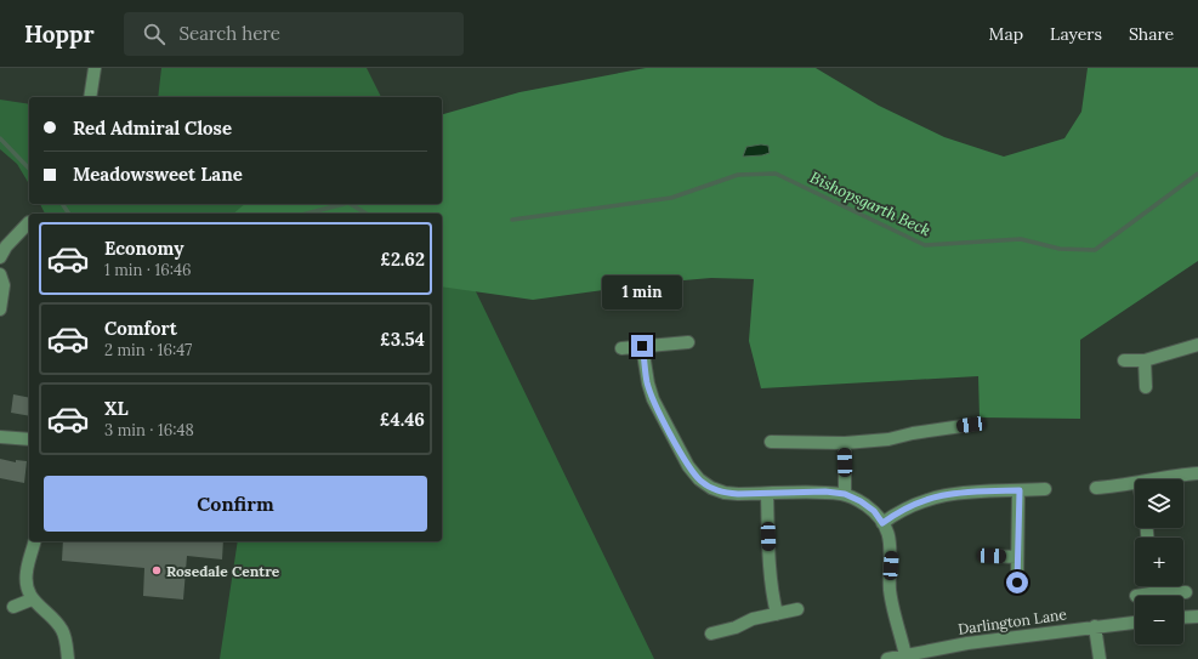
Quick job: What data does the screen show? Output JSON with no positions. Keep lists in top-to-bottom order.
{
  "streets": {
    "street": ["Darlington Lane"]
  },
  "water": ["Bishopsgarth Beck"],
  "places": ["Rosedale Centre"],
  "page": {
    "header": "Hoppr",
    "search": "Search here",
    "nav": ["Map", "Layers", "Share"],
    "banner": ["Red Admiral Close", "Meadowsweet Lane"],
    "list": [
      {
        "name": "Economy",
        "note": "1 min · 16:46",
        "value": "£2.62"
      },
      {
        "name": "Comfort",
        "note": "2 min · 16:47",
        "value": "£3.54"
      },
      {
        "name": "XL",
        "note": "3 min · 16:48",
        "value": "£4.46"
      }
    ],
    "bubble": "1 min",
    "buttons": "Confirm",
    "map_buttons": ["+", "−"]
  }
}
